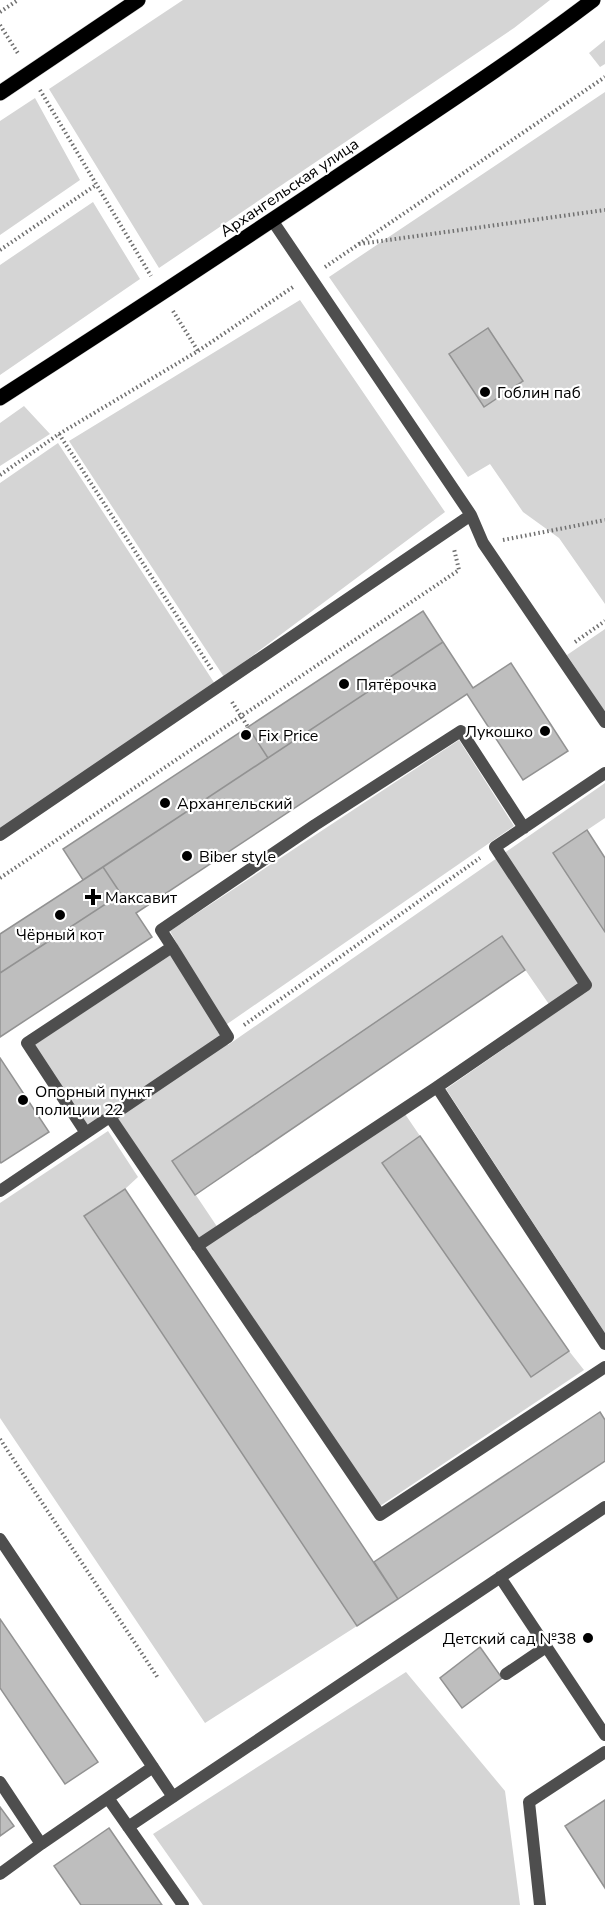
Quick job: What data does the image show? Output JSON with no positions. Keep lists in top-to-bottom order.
{
  "streets": {
    "main road": ["Архангельская улица"]
  },
  "places": {
    "other": [
      "Гоблин паб",
      "Пятёрочка",
      "Лукошко",
      "Fix Price",
      "Архангельский",
      "Biber style",
      "Чёрный кот",
      "Опорный пункт полиции 22",
      "Детский сад №38"
    ],
    "health": ["Максавит"]
  }
}
